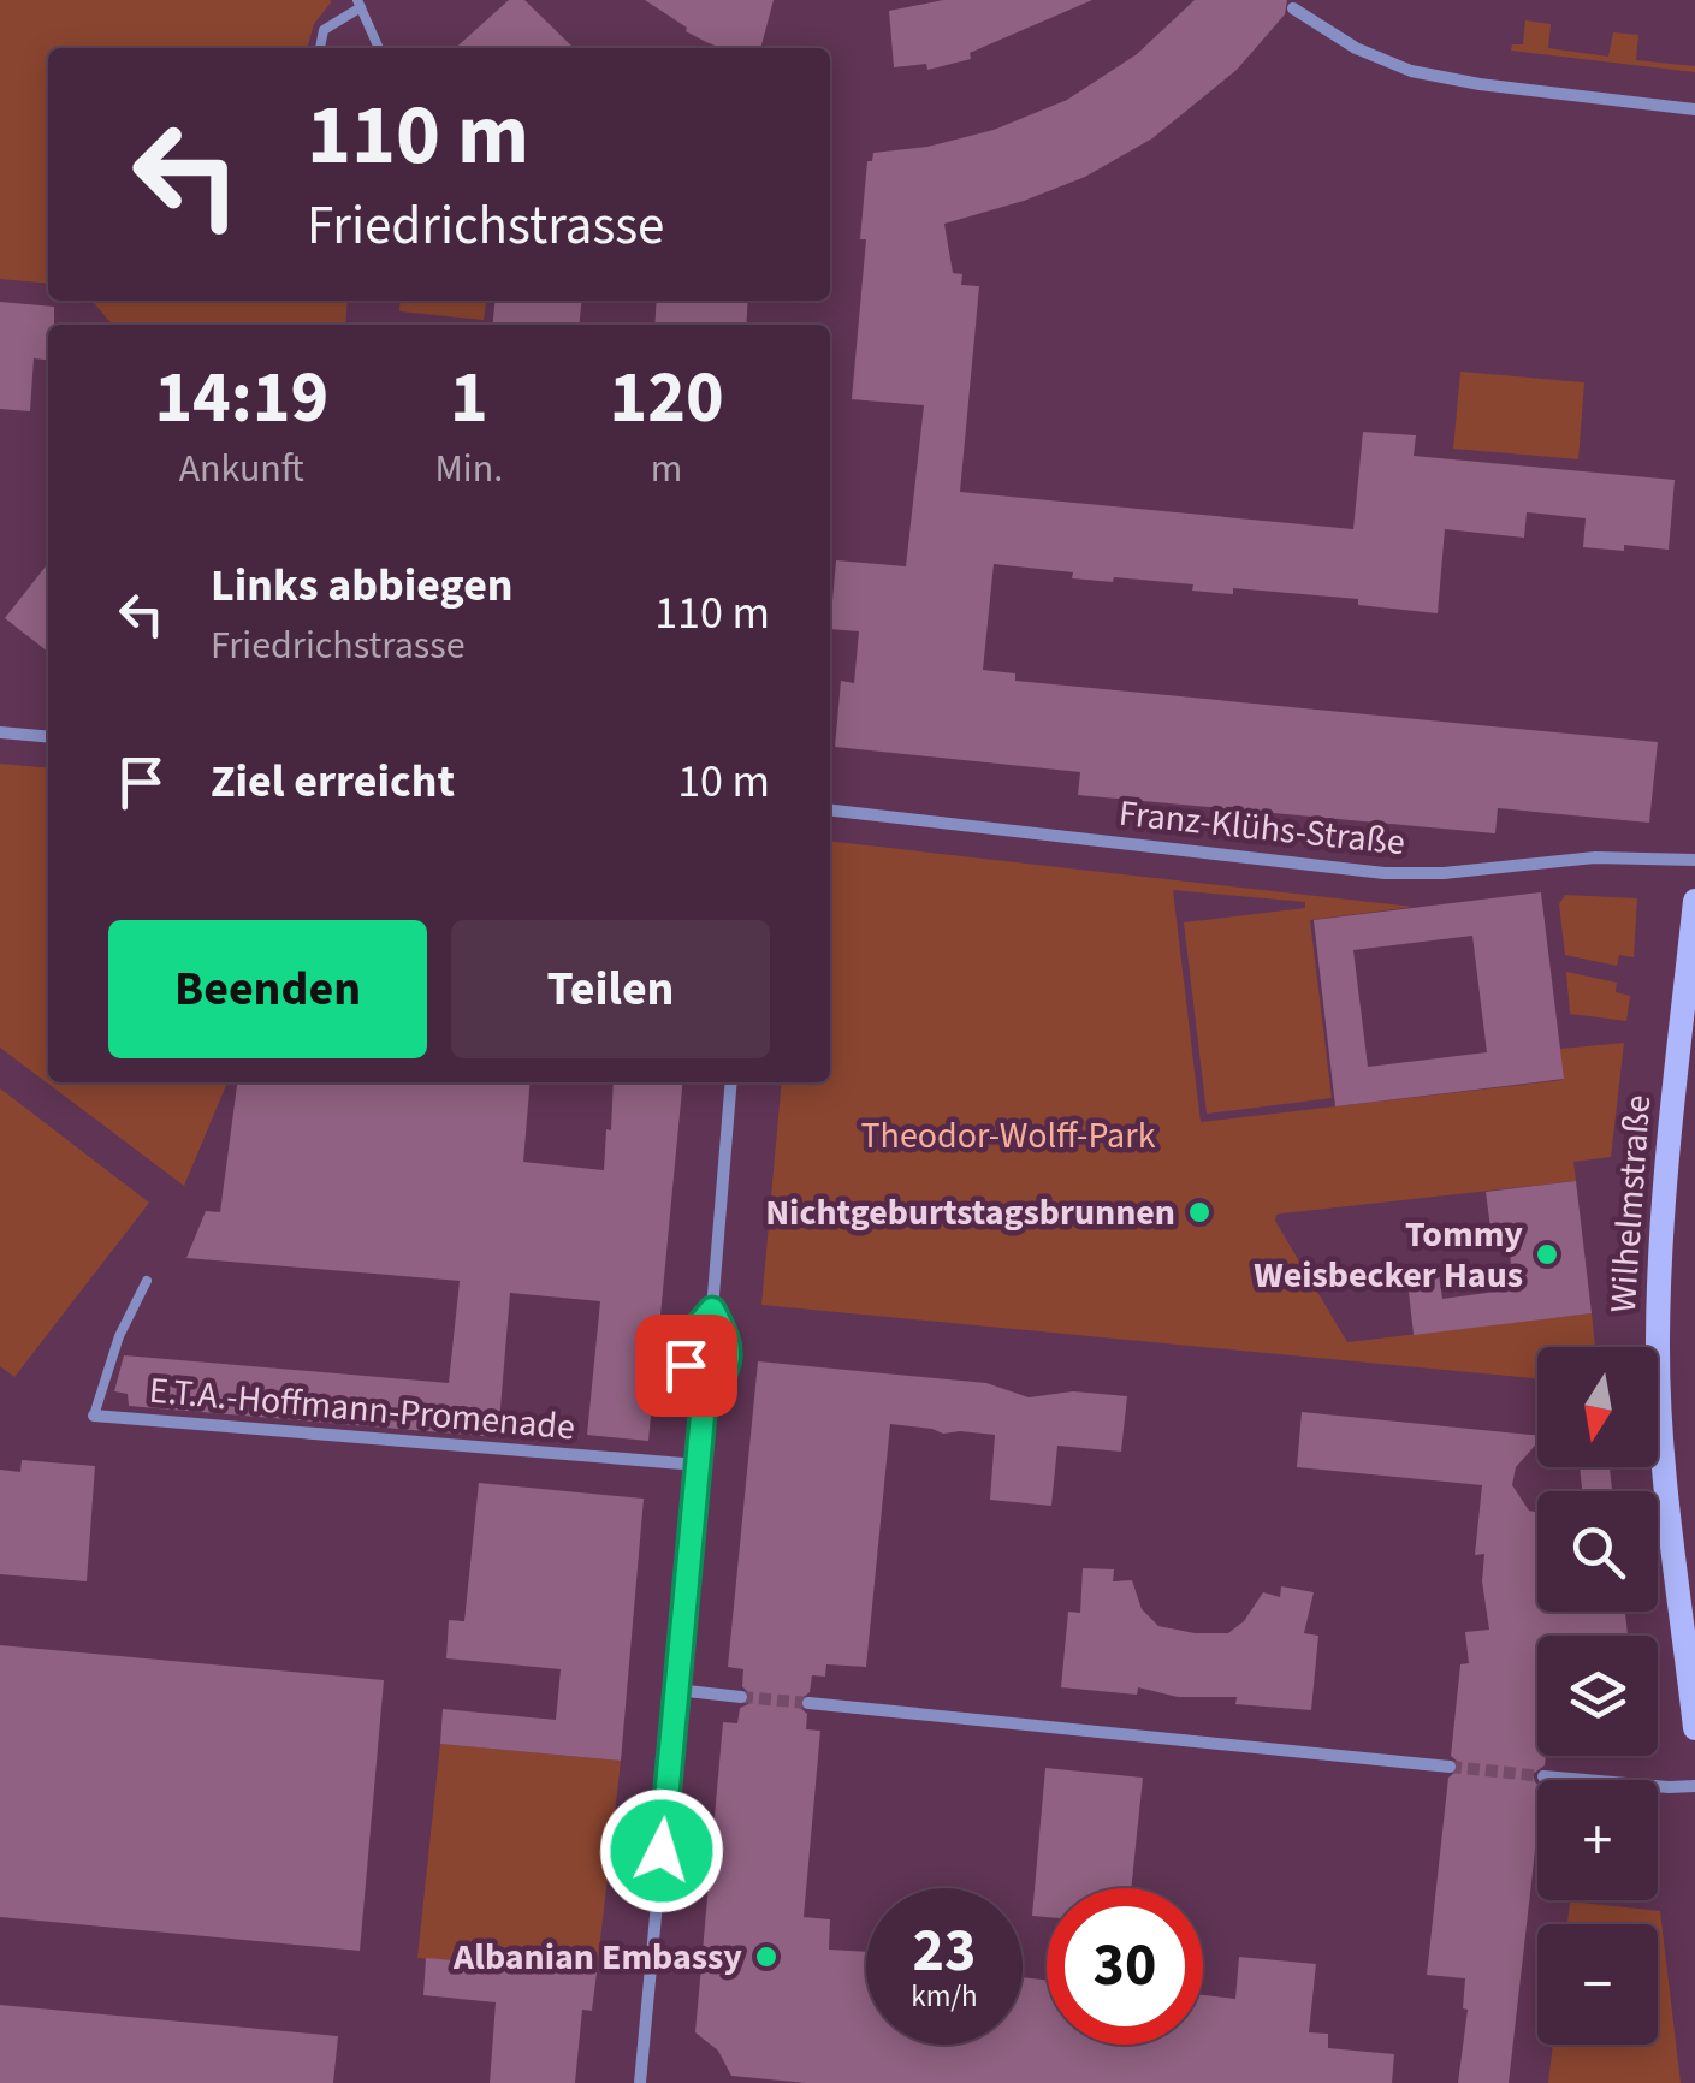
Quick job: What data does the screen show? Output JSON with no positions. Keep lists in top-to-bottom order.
{
  "streets": {
    "main road": ["Wilhelmstraße"],
    "street": ["Franz-Klühs-Straße", "E.T.A.-Hoffmann-Promenade"]
  },
  "parks": ["Theodor-Wolff-Park"],
  "places": ["Nichtgeburtstagsbrunnen", "Tommy Weisbecker Haus", "Albanian Embassy"],
  "north": "bottom",
  "page": {
    "turn": ["110 m", "Friedrichstrasse"],
    "eta": [
      "14:19",
      "Ankunft",
      "1",
      "Min.",
      "120",
      "m"
    ],
    "list": [
      {
        "name": "Links abbiegen",
        "note": "Friedrichstrasse",
        "value": "110 m"
      },
      {
        "name": "Ziel erreicht",
        "value": "10 m"
      }
    ],
    "buttons": ["Beenden", "Teilen"],
    "map_buttons": ["+", "−"],
    "speed": "23 km/h",
    "limit": "30"
  }
}
